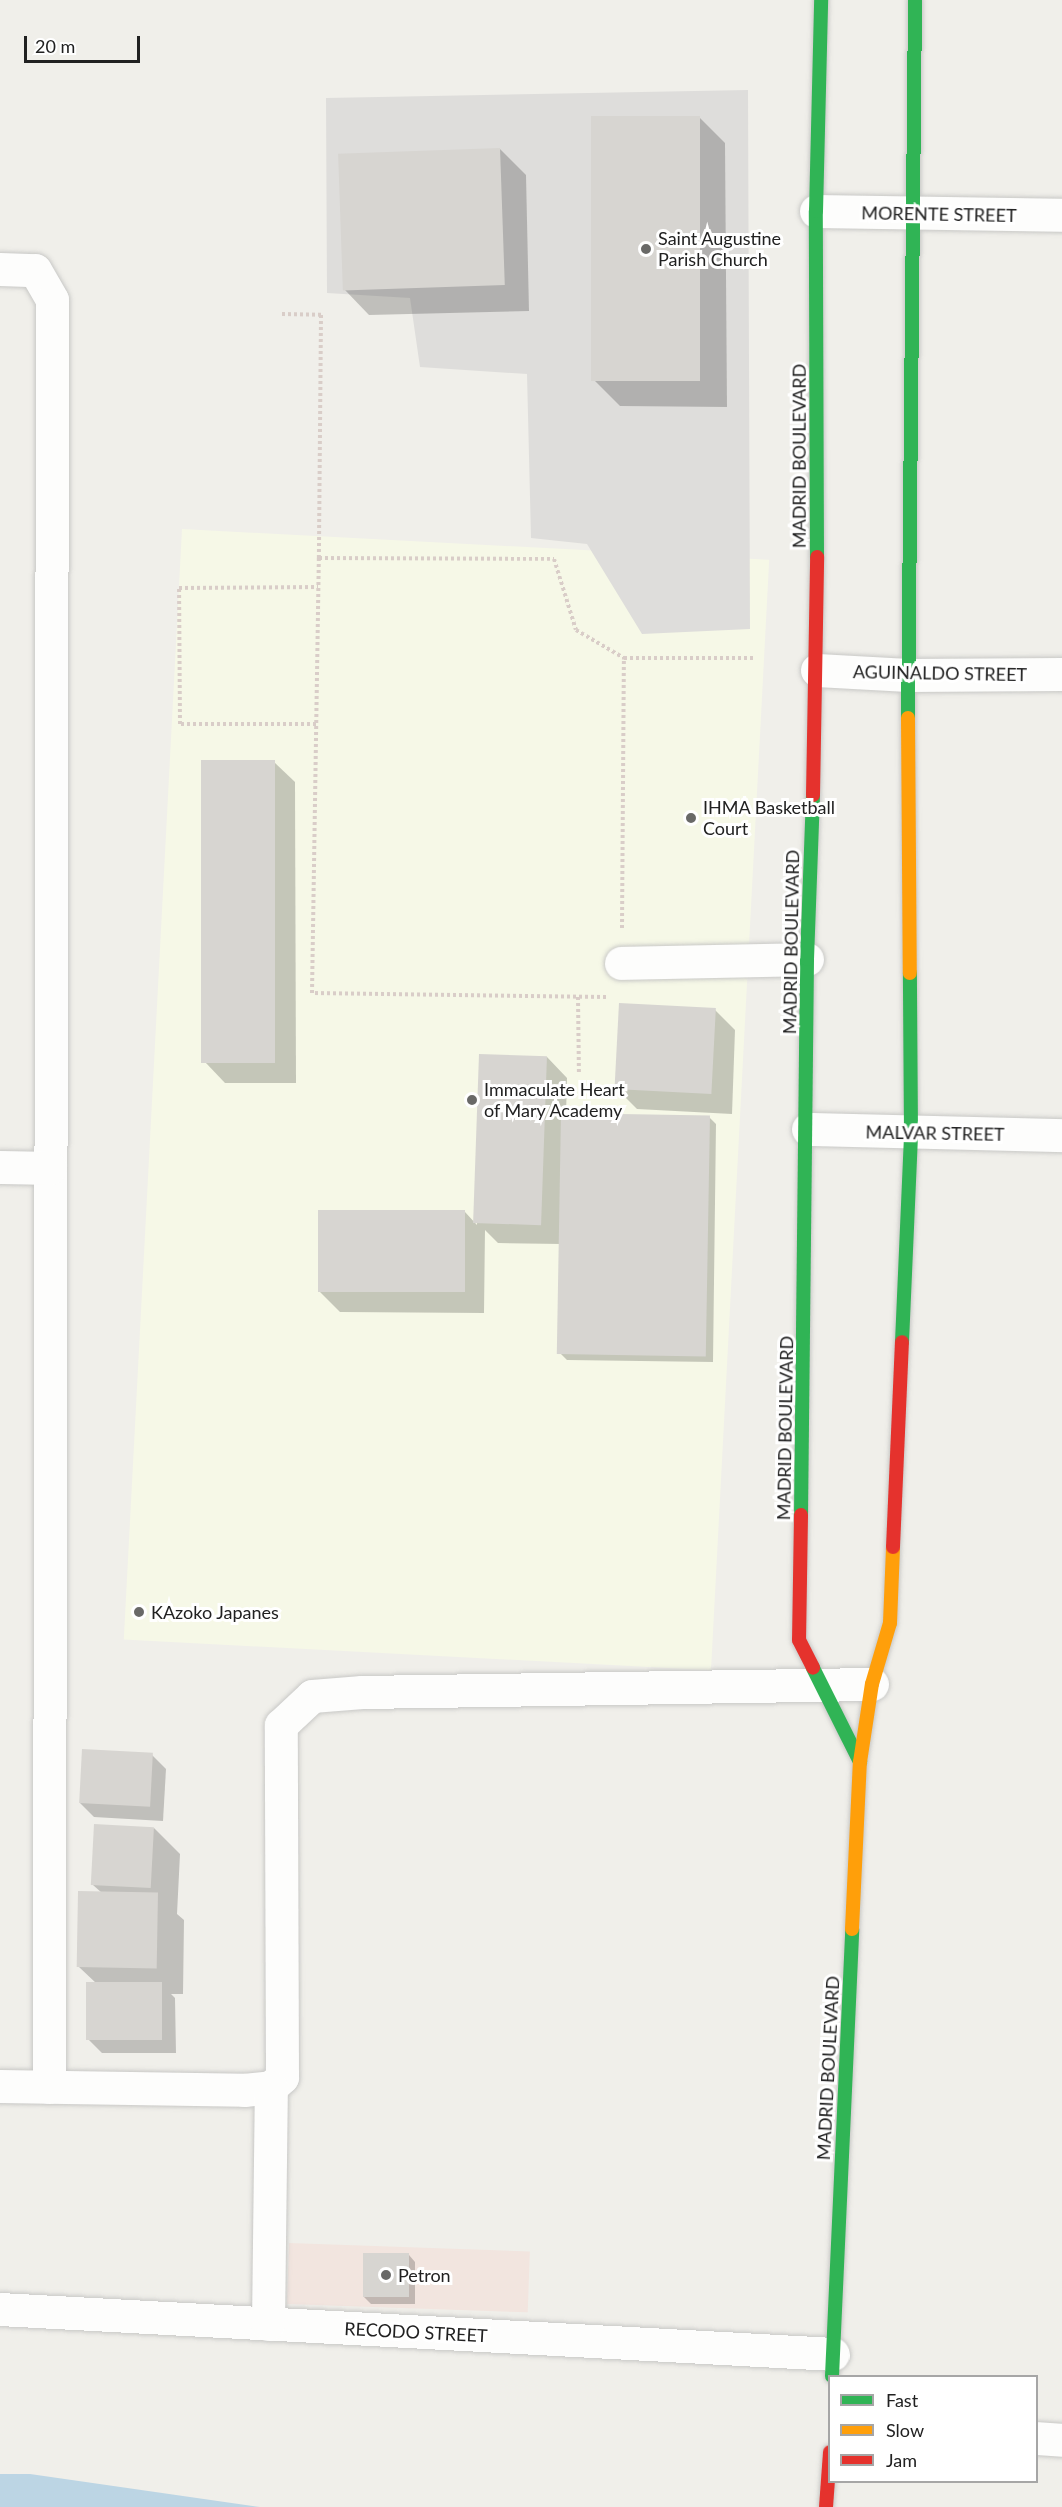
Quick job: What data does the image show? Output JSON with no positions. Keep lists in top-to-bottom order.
{
  "streets": {
    "street": [
      "MORENTE STREET",
      "MADRID BOULEVARD",
      "AGUINALDO STREET",
      "MALVAR STREET",
      "RECODO STREET"
    ]
  },
  "crossings": [
    ["MORENTE STREET", "MADRID BOULEVARD"],
    ["MADRID BOULEVARD", "AGUINALDO STREET"],
    ["MADRID BOULEVARD", "MALVAR STREET"],
    ["MADRID BOULEVARD", "RECODO STREET"]
  ],
  "places": [
    "Saint Augustine Parish Church",
    "IHMA Basketball Court",
    "Immaculate Heart of Mary Academy",
    "KAzoko Japanes",
    "Petron"
  ],
  "legend": ["Fast", "Slow", "Jam"],
  "scale_bar": "20 m"
}
